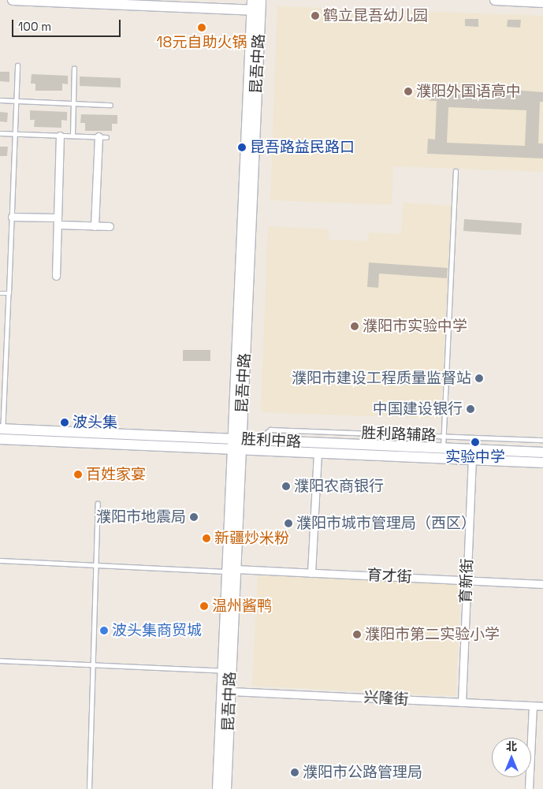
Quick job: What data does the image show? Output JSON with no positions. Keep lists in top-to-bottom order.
{
  "streets": {
    "street": [
      "昆吾中路",
      "胜利中路",
      "育才街",
      "育新街",
      "兴隆街"
    ],
    "lane": ["胜利路辅路"]
  },
  "crossings": [
    ["昆吾中路", "胜利中路"],
    ["昆吾中路", "育才街"],
    ["昆吾中路", "兴隆街"],
    ["胜利路辅路", "胜利中路"],
    ["胜利中路", "育新街"],
    ["育才街", "育新街"],
    ["育新街", "兴隆街"]
  ],
  "places": [
    "鹤立昆吾幼儿园",
    "18元自助火锅",
    "濮阳外国语高中",
    "昆吾路益民路口",
    "濮阳市实验中学",
    "濮阳市建设工程质量监督站",
    "中国建设银行",
    "波头集",
    "实验中学",
    "百姓家宴",
    "濮阳农商银行",
    "濮阳市地震局",
    "濮阳市城市管理局（西区）",
    "新疆炒米粉",
    "温州酱鸭",
    "波头集商贸城",
    "濮阳市第二实验小学",
    "濮阳市公路管理局"
  ],
  "scale_bar": "100 m",
  "north": "top"
}
